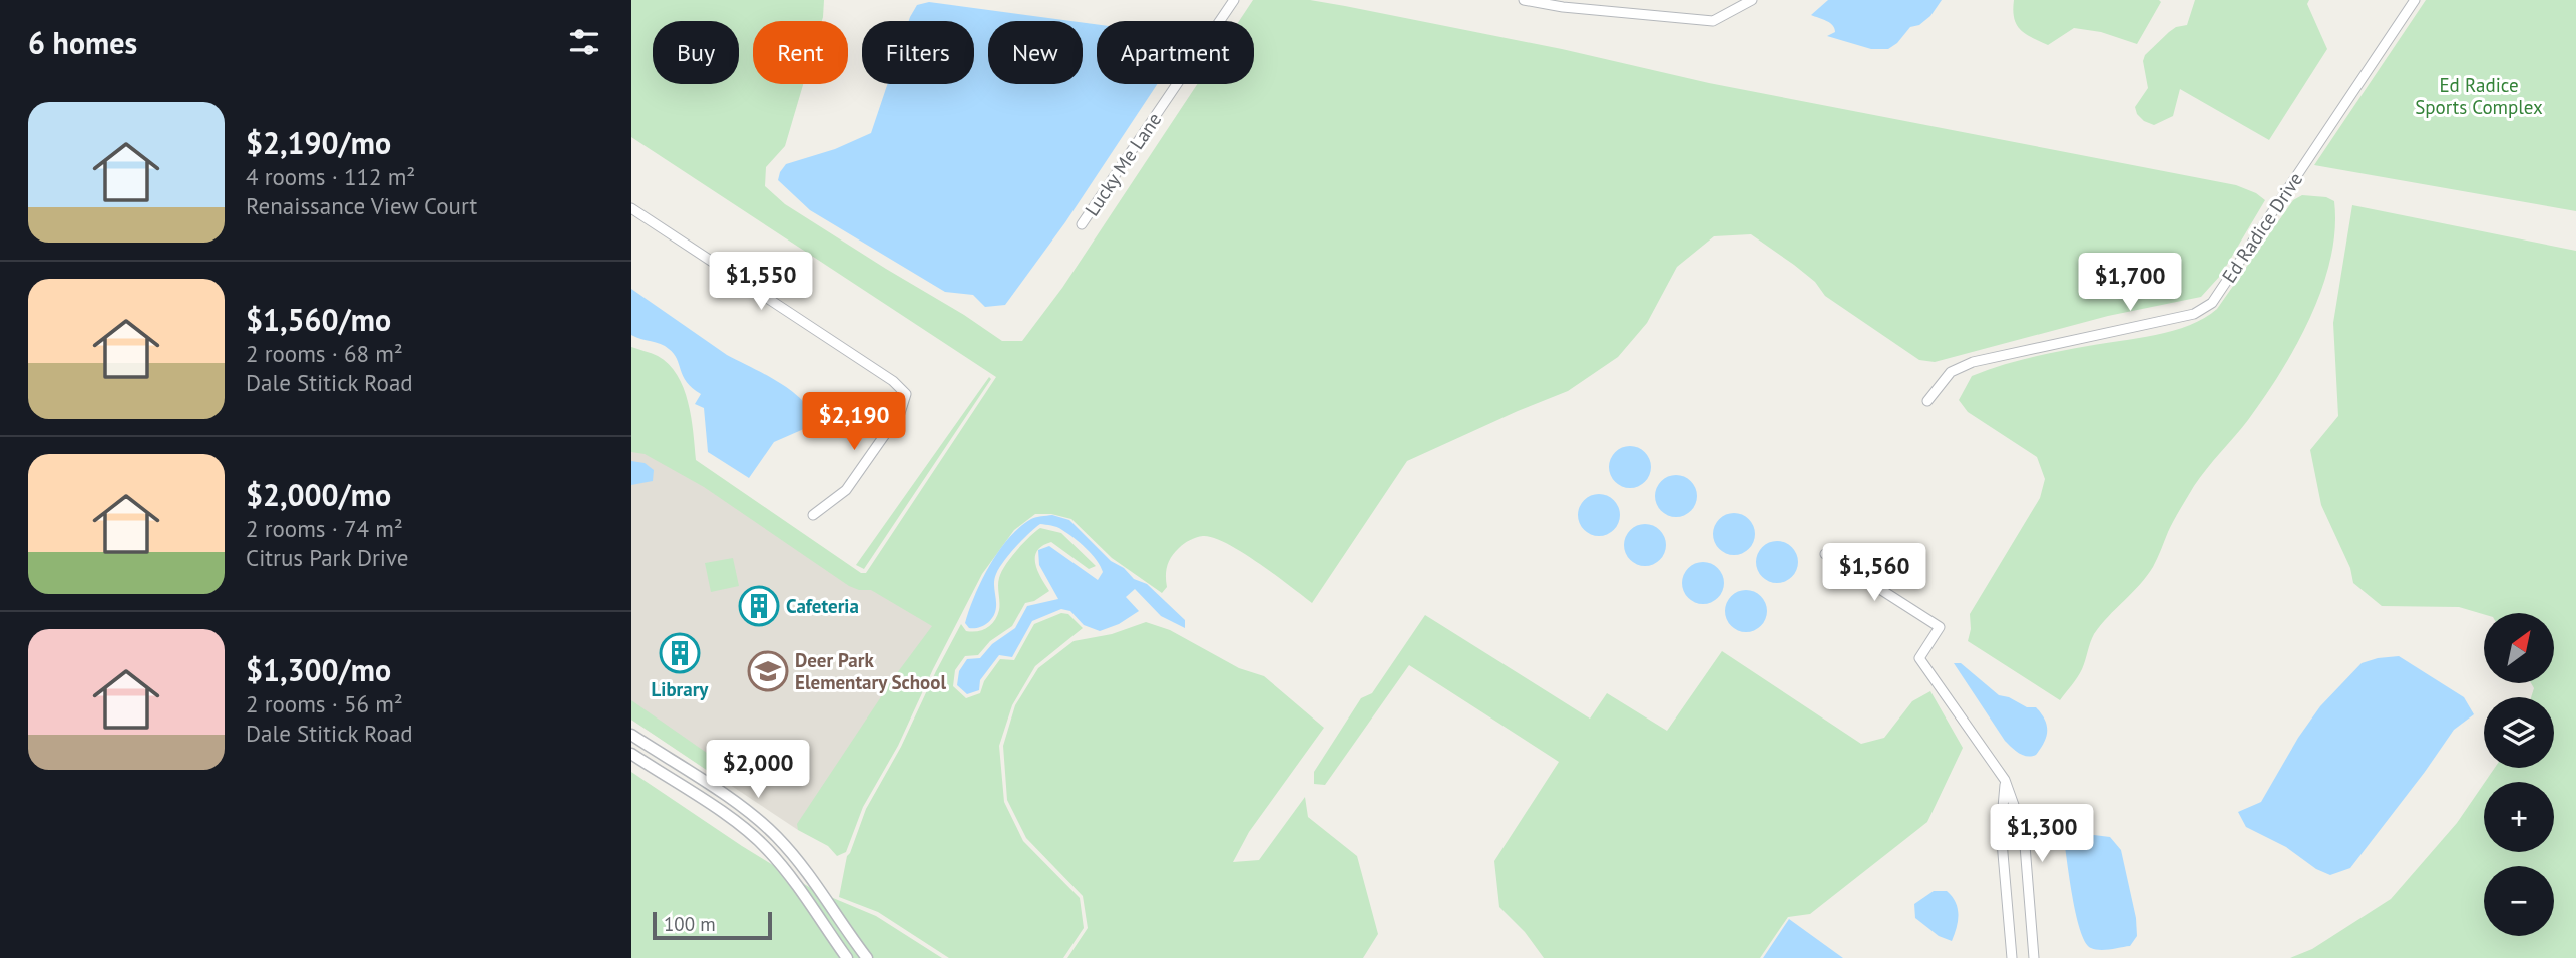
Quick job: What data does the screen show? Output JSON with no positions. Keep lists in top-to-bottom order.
{
  "streets": {
    "street": ["Lucky Me Lane", "Ed Radice Drive"]
  },
  "parks": ["Ed Radice Sports Complex"],
  "places": {
    "building": ["Cafeteria", "Library"],
    "school or university": ["Deer Park Elementary School"]
  },
  "scale_bar": "100 m",
  "north": "top right",
  "page": {
    "heading": "6 homes",
    "chip": [
      "Buy",
      "Rent",
      "Filters",
      "New",
      "Apartment"
    ],
    "list": [
      {
        "name": "$2,190/mo",
        "note": "4 rooms · 112 m² · Renaissance View Court"
      },
      {
        "name": "$1,560/mo",
        "note": "2 rooms · 68 m² · Dale Stitick Road"
      },
      {
        "name": "$2,000/mo",
        "note": "2 rooms · 74 m² · Citrus Park Drive"
      },
      {
        "name": "$1,300/mo",
        "note": "2 rooms · 56 m² · Dale Stitick Road"
      }
    ],
    "price": [
      "$1,550",
      "$1,700",
      "$2,190",
      "$1,560",
      "$2,000",
      "$1,300"
    ],
    "map_buttons": ["+", "−"],
    "scale": "100 m"
  }
}
